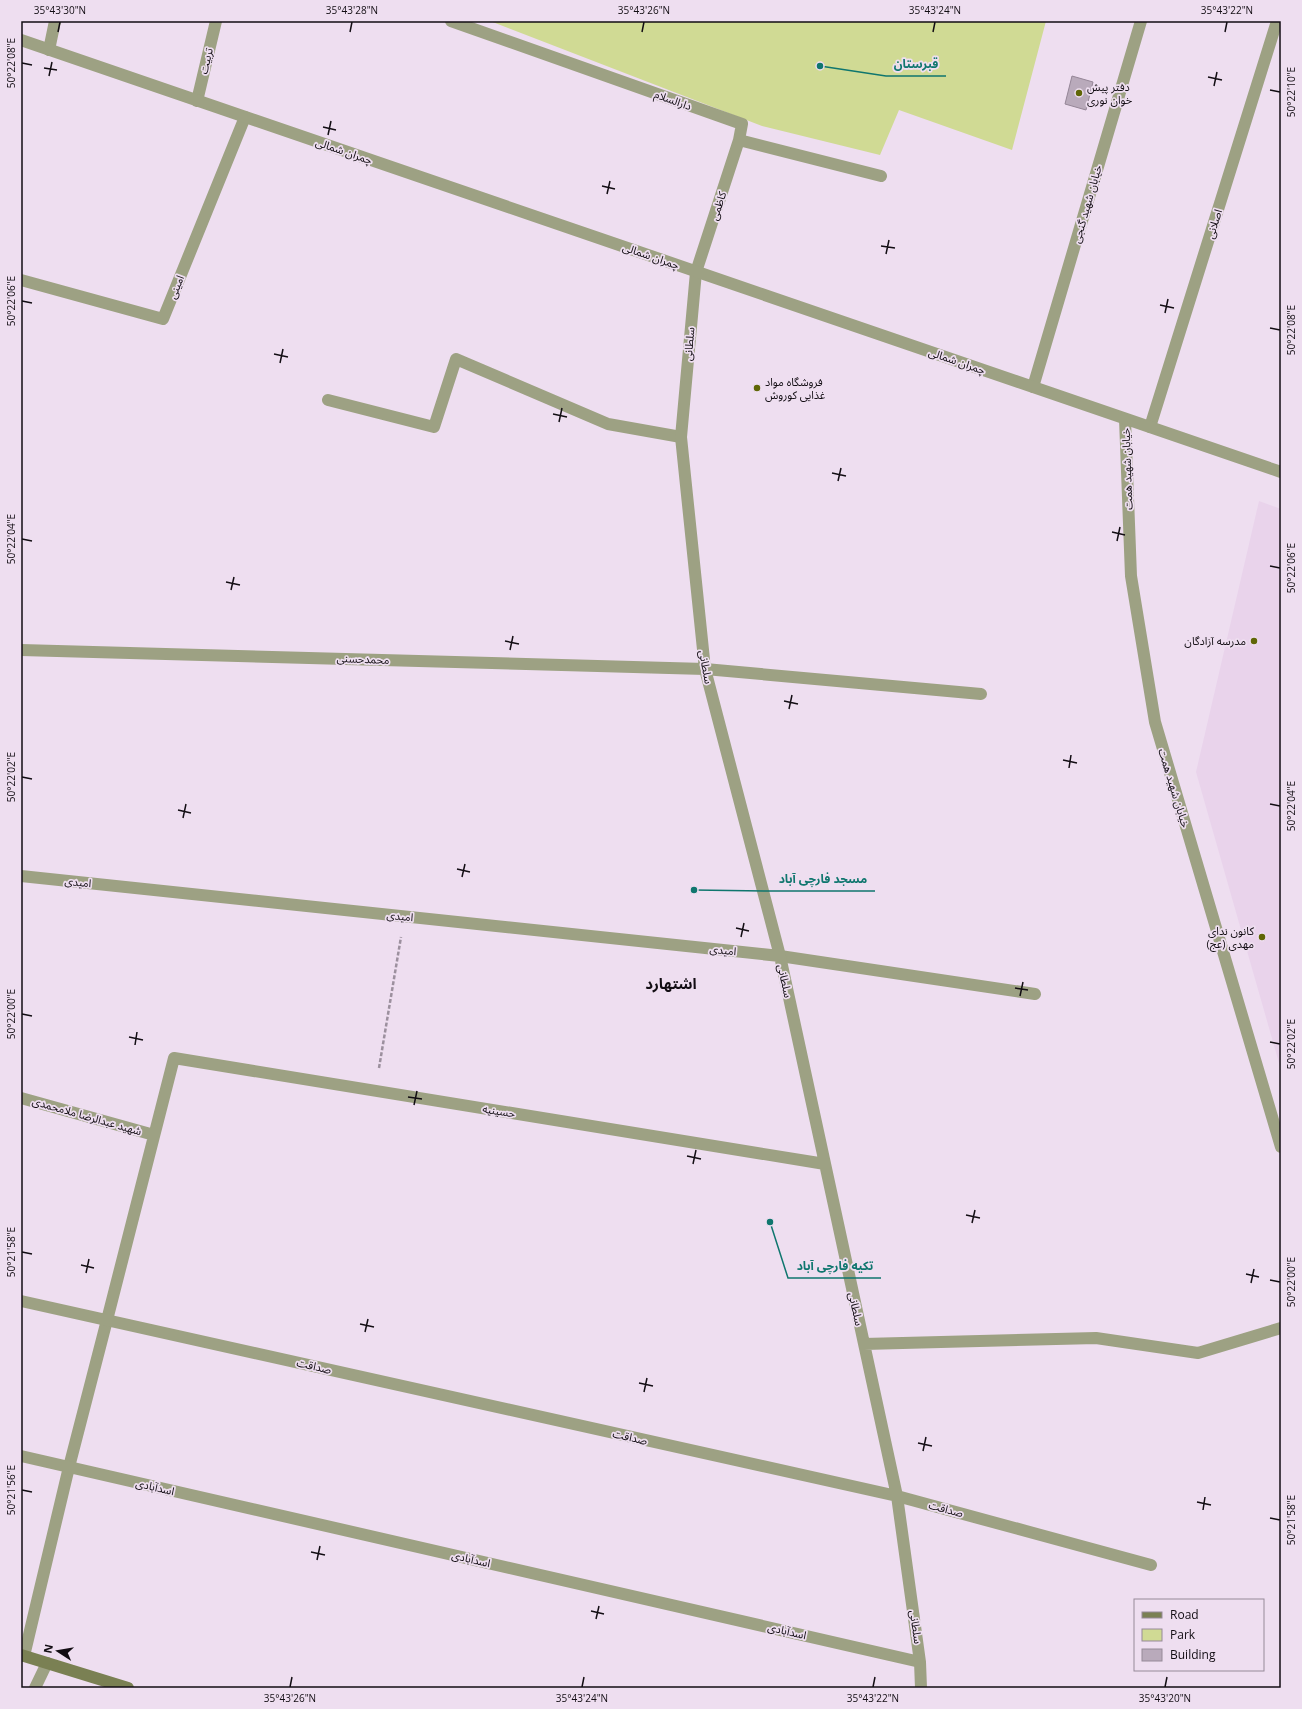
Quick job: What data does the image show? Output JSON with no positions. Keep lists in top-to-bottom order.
{
  "streets": {
    "street": [
      "تربیت",
      "دارالسلام",
      "چمران شمالی",
      "خیابان شهید گنجی",
      "کاظمی",
      "اصلانی",
      "امینی",
      "سلطانی",
      "خیابان شهید همت",
      "محمدحسنی",
      "امیدی",
      "حسینیه",
      "شهید عبدالرضا ملامحمدی",
      "صداقت",
      "اسدآبادی"
    ]
  },
  "crossings": [
    ["تربیت", "چمران شمالی"],
    ["دارالسلام", "کاظمی"],
    ["چمران شمالی", "خیابان شهید گنجی"],
    ["چمران شمالی", "کاظمی"],
    ["چمران شمالی", "اصلانی"],
    ["چمران شمالی", "امینی"],
    ["چمران شمالی", "سلطانی"],
    ["چمران شمالی", "خیابان شهید همت"],
    ["کاظمی", "سلطانی"],
    ["سلطانی", "محمدحسنی"],
    ["سلطانی", "امیدی"],
    ["سلطانی", "حسینیه"],
    ["سلطانی", "صداقت"],
    ["سلطانی", "اسدآبادی"],
    ["حسینیه", "شهید عبدالرضا ملامحمدی"]
  ],
  "districts": ["اشتهارد"],
  "places": [
    "قبرستان",
    "دفتر پیش خوان نوری",
    "فروشگاه مواد غذایی کوروش",
    "مدرسه آزادگان",
    "مسجد فارچی آباد",
    "کانون ندای مهدی (عج)",
    "تکیه فارچی آباد"
  ],
  "legend": ["Road", "Park", "Building"],
  "north": "left",
  "coordinates": [
    "35°43'30\"N",
    "35°43'28\"N",
    "35°43'26\"N",
    "35°43'24\"N",
    "35°43'22\"N",
    "50°22'08\"E",
    "50°22'10\"E",
    "50°22'06\"E",
    "50°22'04\"E",
    "50°22'02\"E",
    "50°22'00\"E",
    "50°21'58\"E",
    "50°21'56\"E",
    "35°43'20\"N"
  ]
}
